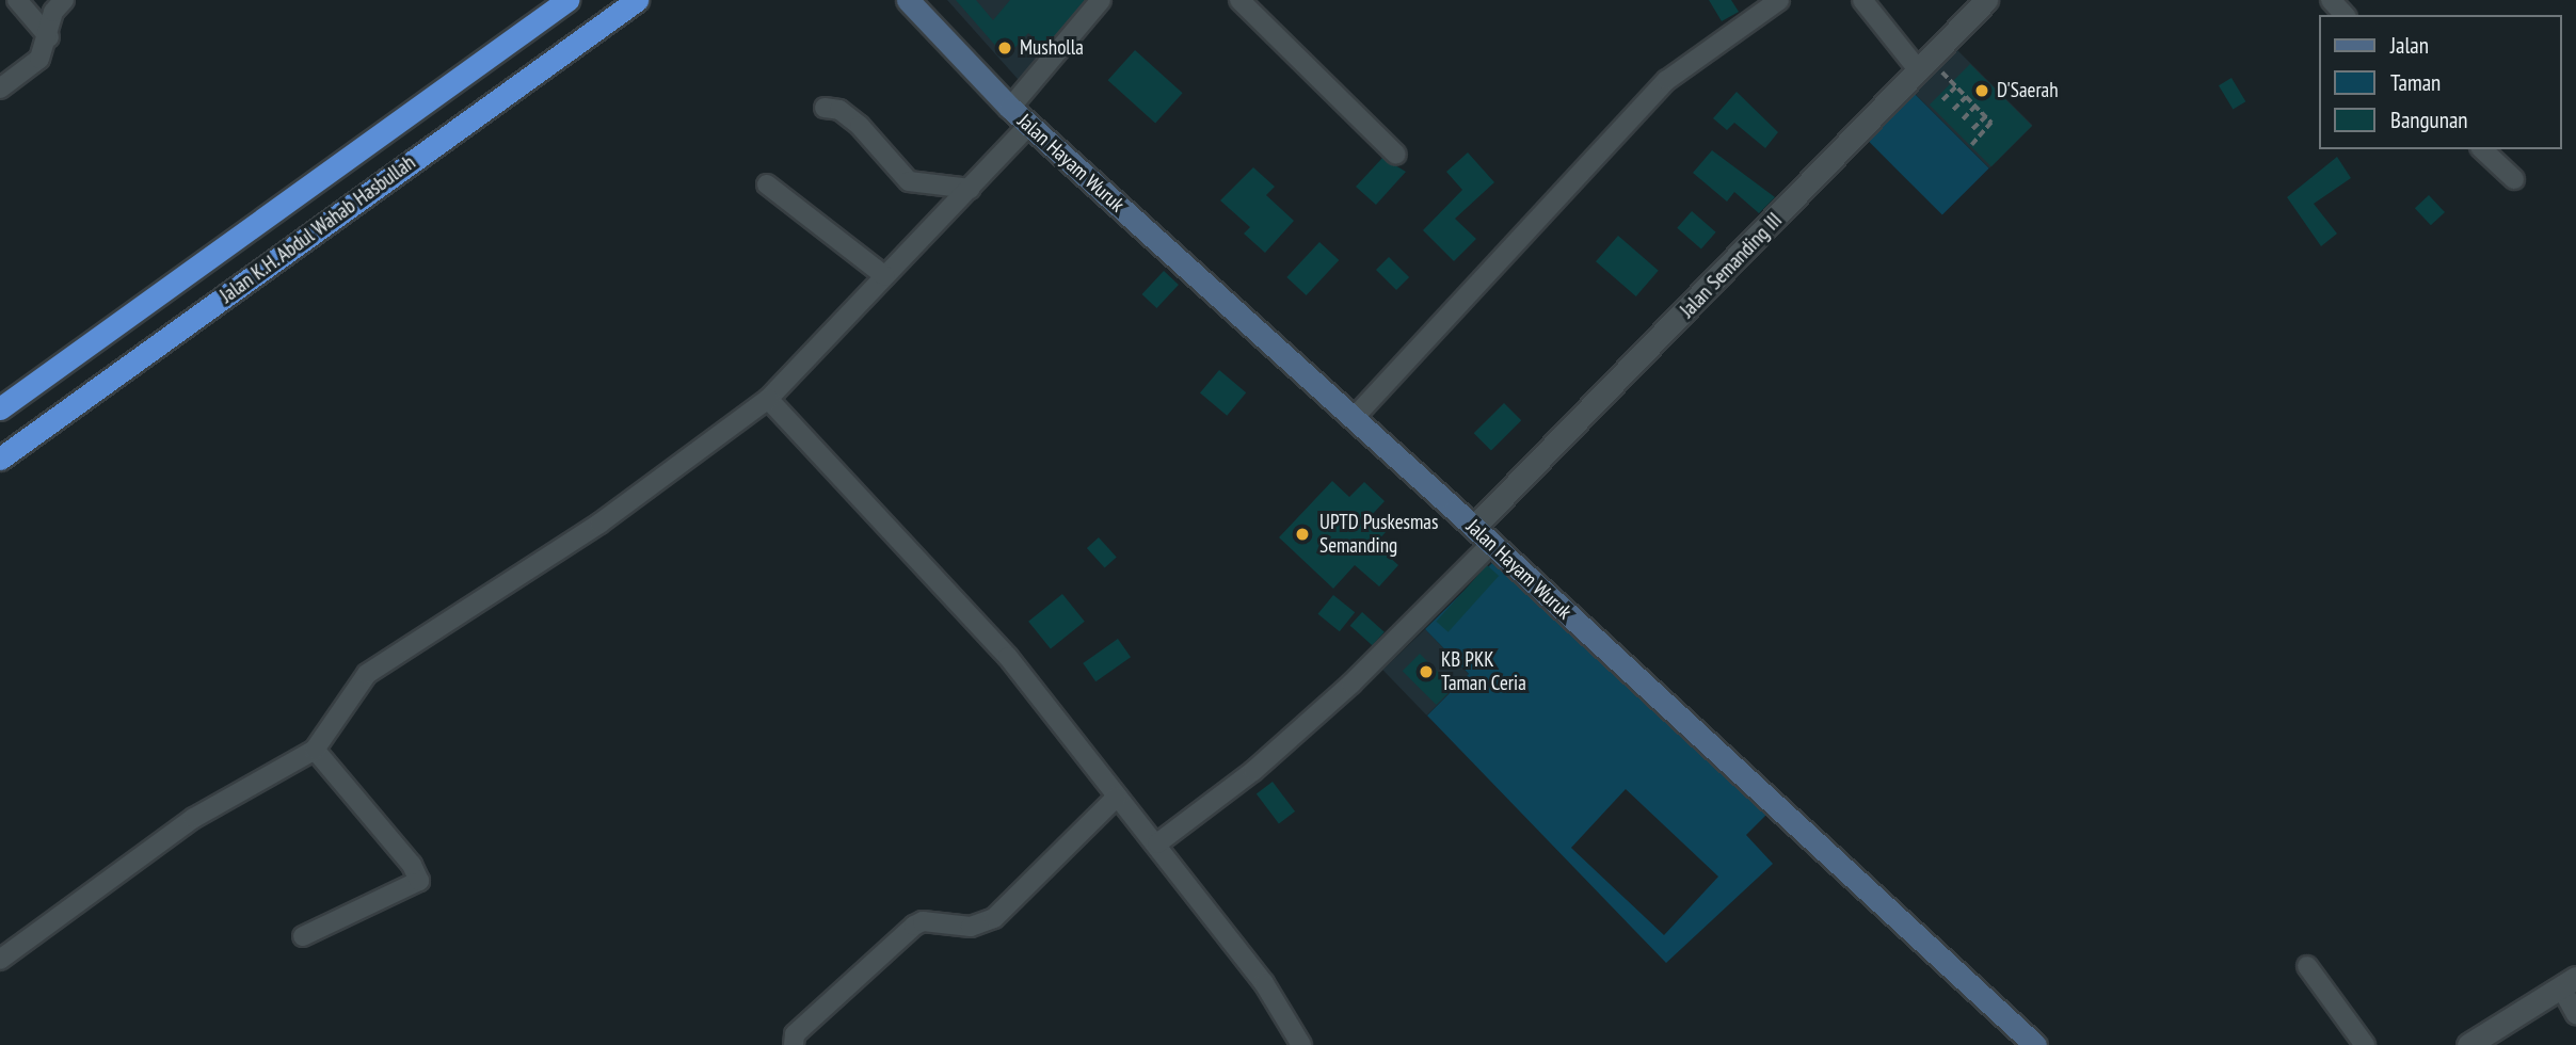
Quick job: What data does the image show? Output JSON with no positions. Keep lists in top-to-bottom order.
{
  "streets": {
    "highway": ["Jalan K.H. Abdul Wahab Hasbullah"],
    "main road": ["Jalan Hayam Wuruk"],
    "street": ["Jalan Semanding III"]
  },
  "crossings": [
    ["Jalan Hayam Wuruk", "Jalan Semanding III"]
  ],
  "places": [
    "Musholla",
    "D'Saerah",
    "UPTD Puskesmas Semanding",
    "KB PKK Taman Ceria"
  ],
  "legend": ["Jalan", "Taman", "Bangunan"]
}
